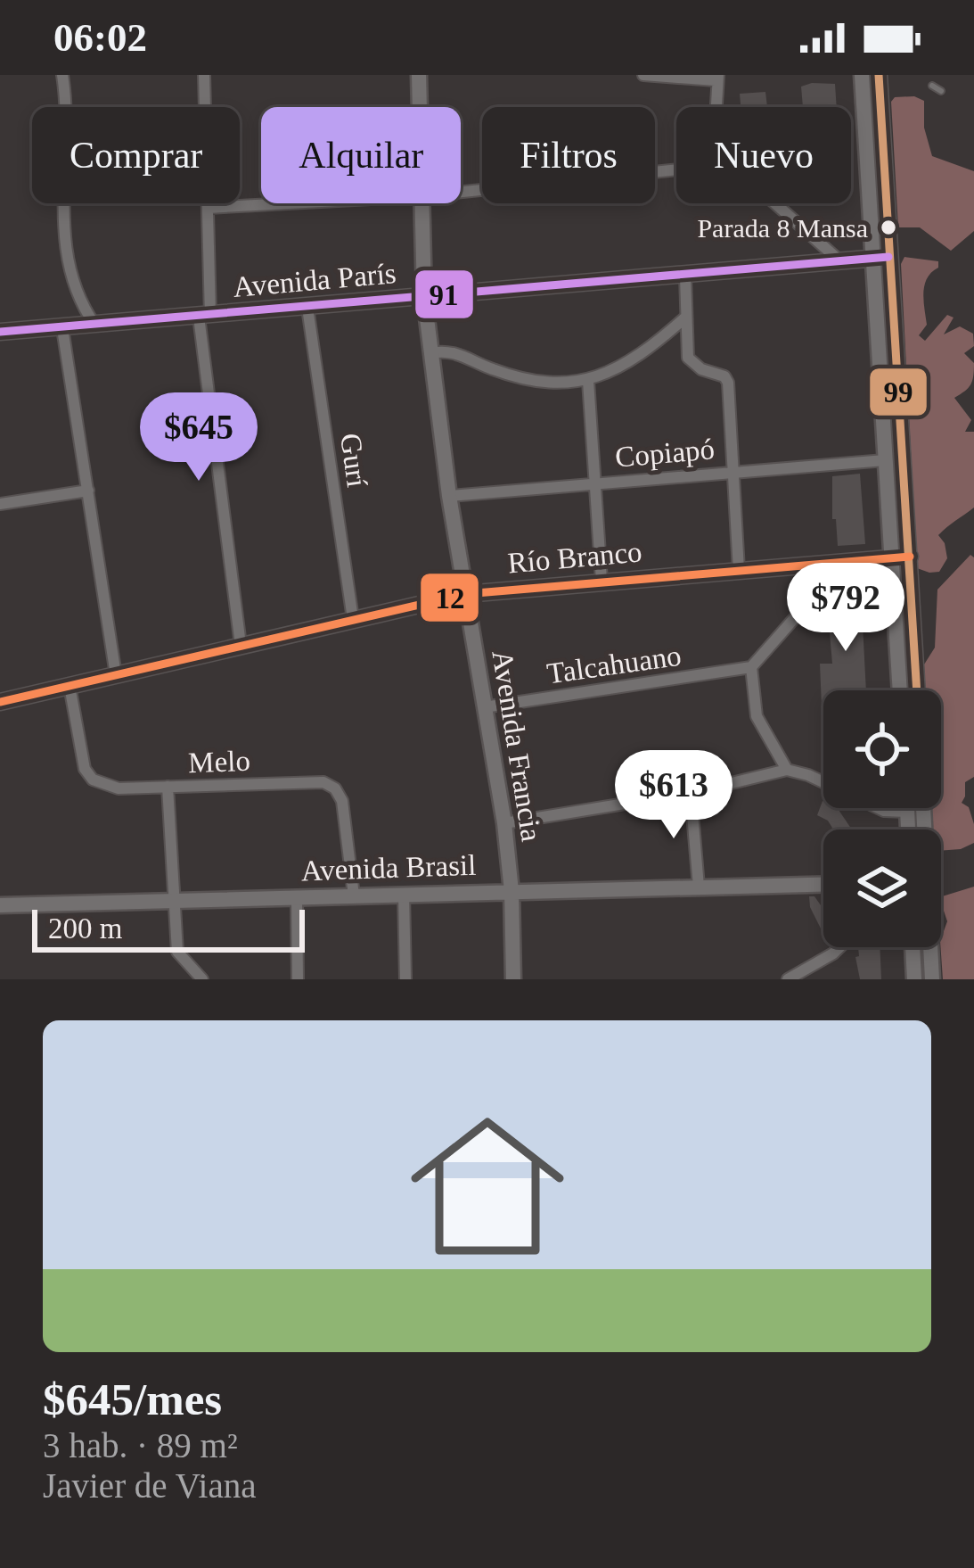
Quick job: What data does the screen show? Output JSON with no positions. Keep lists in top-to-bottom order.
{
  "streets": {
    "street": [
      "Avenida París",
      "Copiapó",
      "Gurí",
      "Río Branco",
      "Talcahuano",
      "Avenida Francia",
      "Melo",
      "Avenida Brasil"
    ]
  },
  "crossings": [
    ["Avenida París", "Gurí"],
    ["Avenida París", "Avenida Francia"],
    ["Copiapó", "Avenida Francia"],
    ["Gurí", "Río Branco"],
    ["Río Branco", "Avenida Francia"],
    ["Río Branco", "Melo"],
    ["Talcahuano", "Avenida Francia"],
    ["Avenida Francia", "Avenida Brasil"],
    ["Melo", "Avenida Brasil"]
  ],
  "places": ["Parada 8 Mansa"],
  "lines": ["transit line 99", "transit line 91", "transit line 12"],
  "scale_bar": "200 m",
  "page": {
    "status": "06:02",
    "chip": [
      "Comprar",
      "Alquilar",
      "Filtros",
      "Nuevo"
    ],
    "price": ["$645", "$792", "$613"],
    "scale": "200 m",
    "list": [
      {
        "name": "$645/mes",
        "note": "3 hab. · 89 m² · Javier de Viana"
      }
    ]
  }
}
